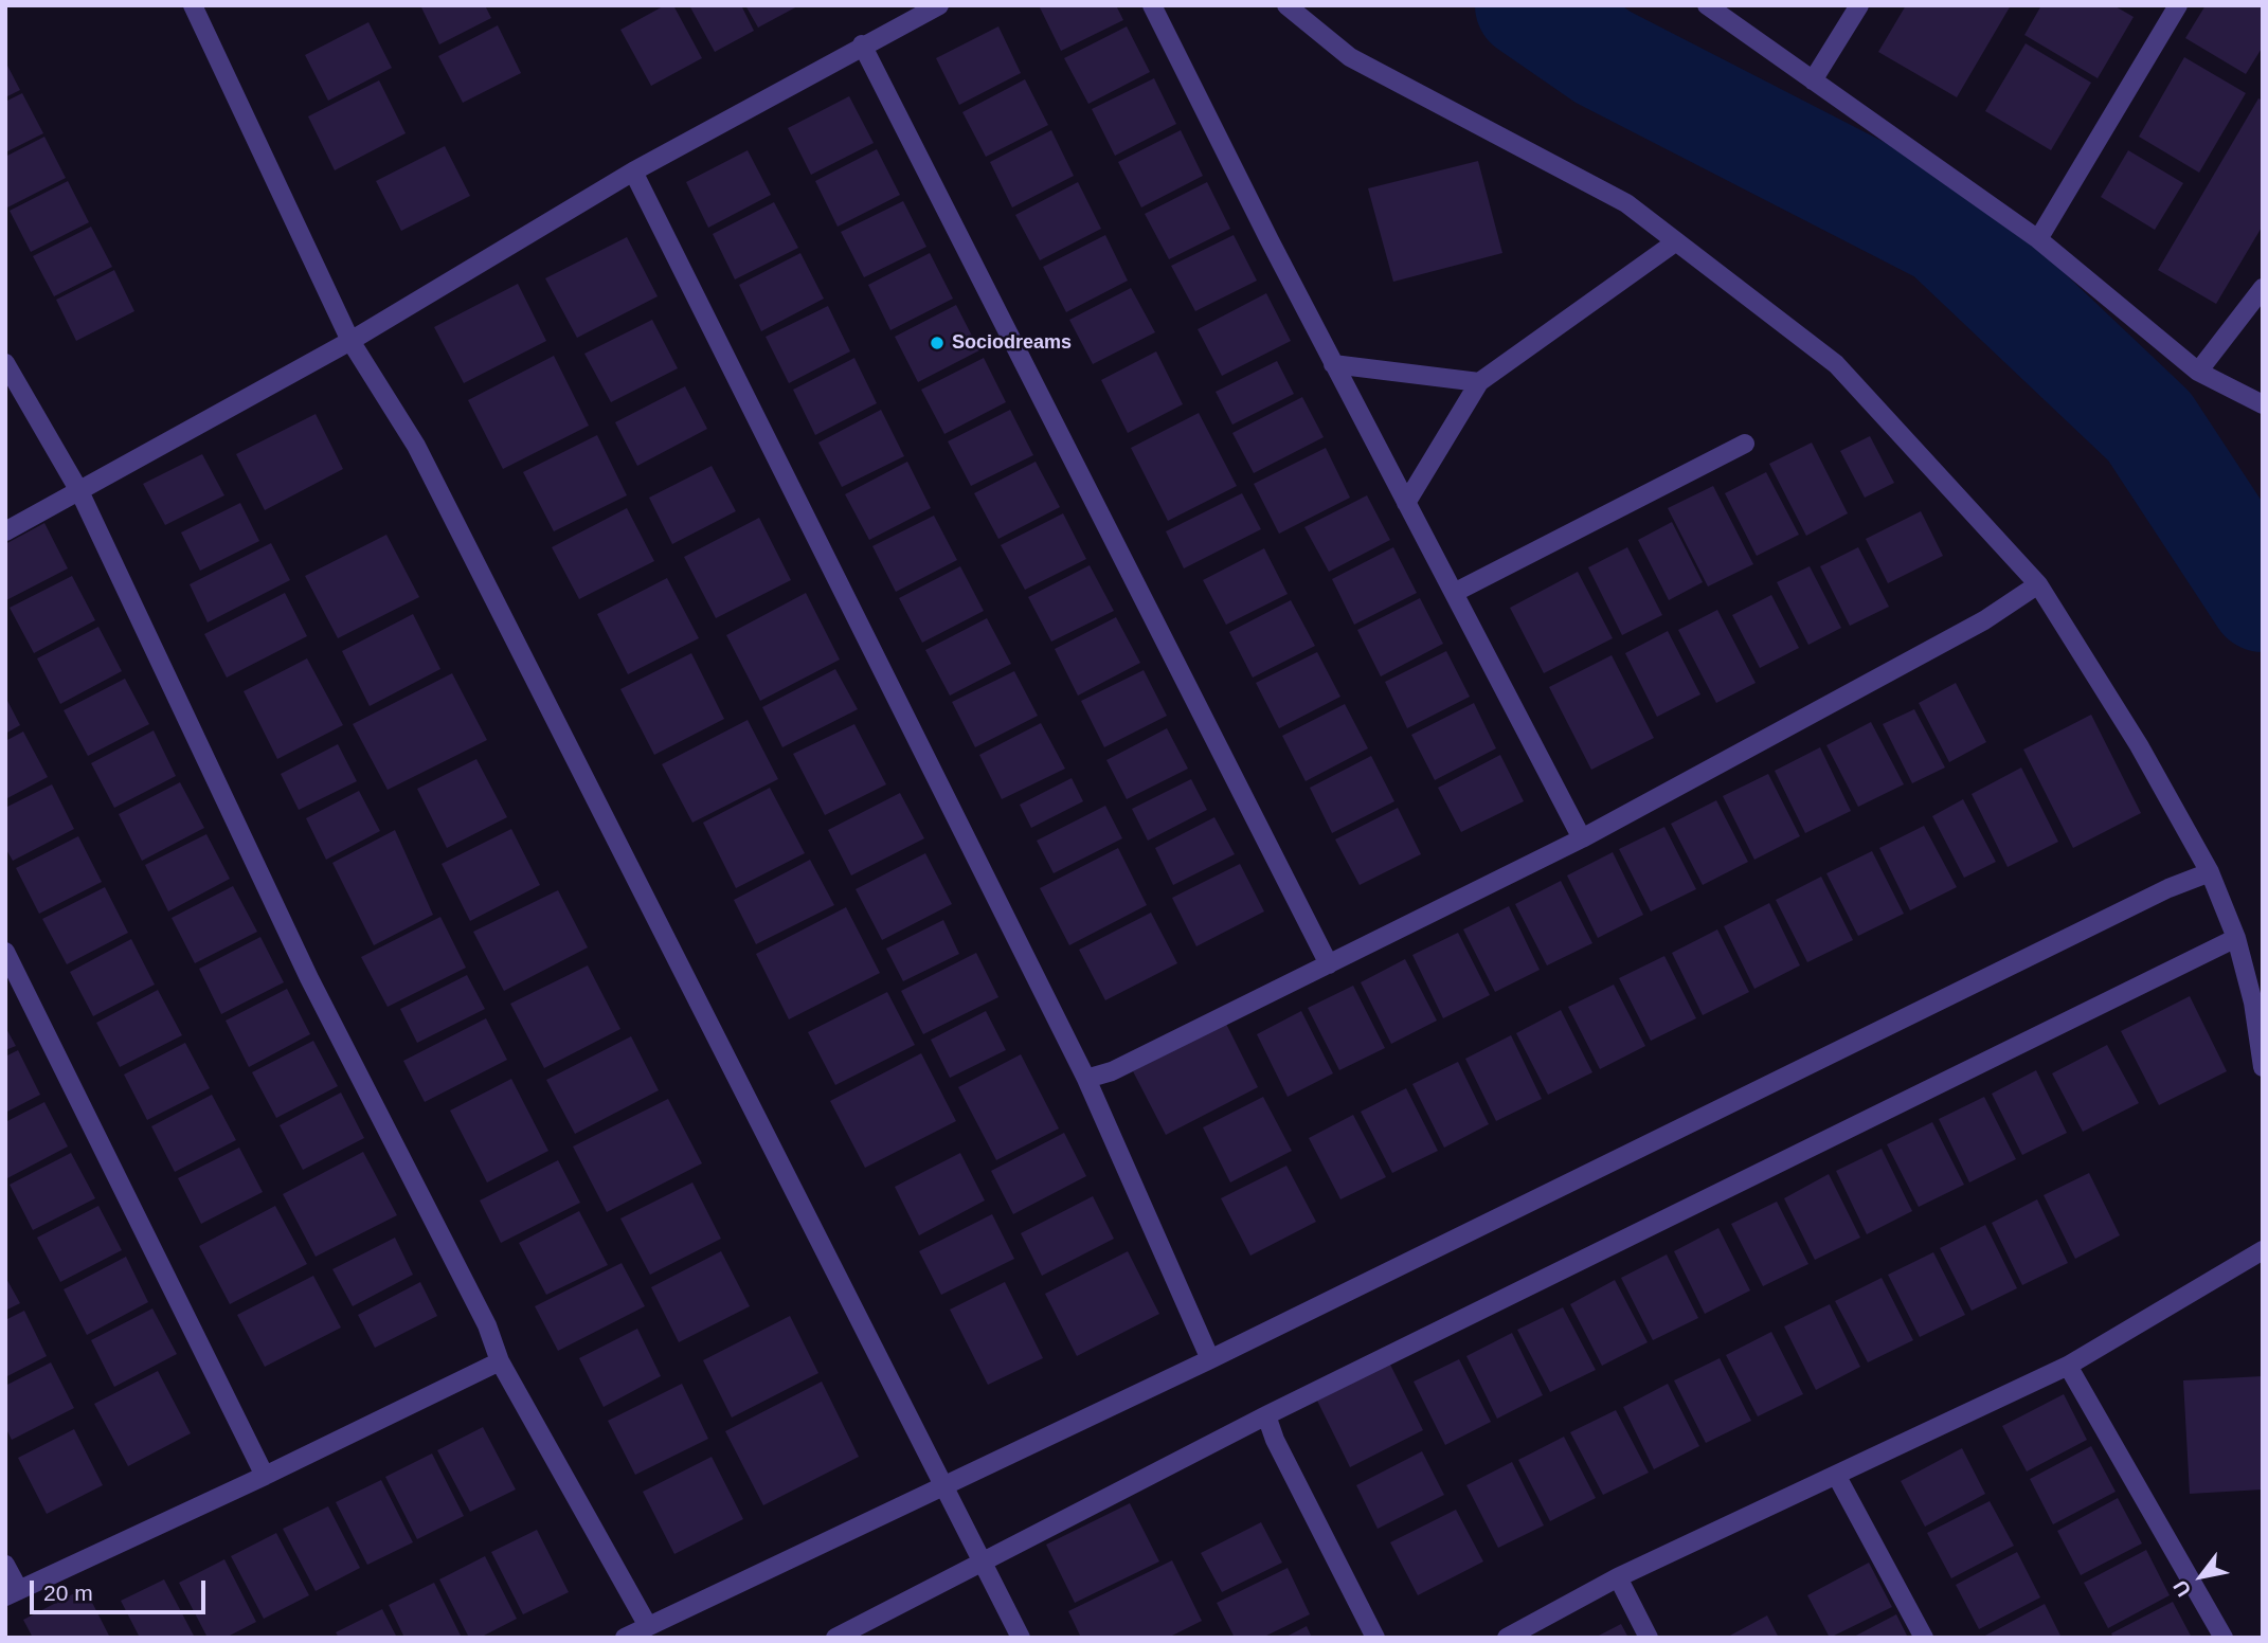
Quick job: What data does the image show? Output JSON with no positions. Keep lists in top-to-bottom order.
{
  "places": ["Sociodreams"],
  "scale_bar": "20 m",
  "north": "bottom left"
}
